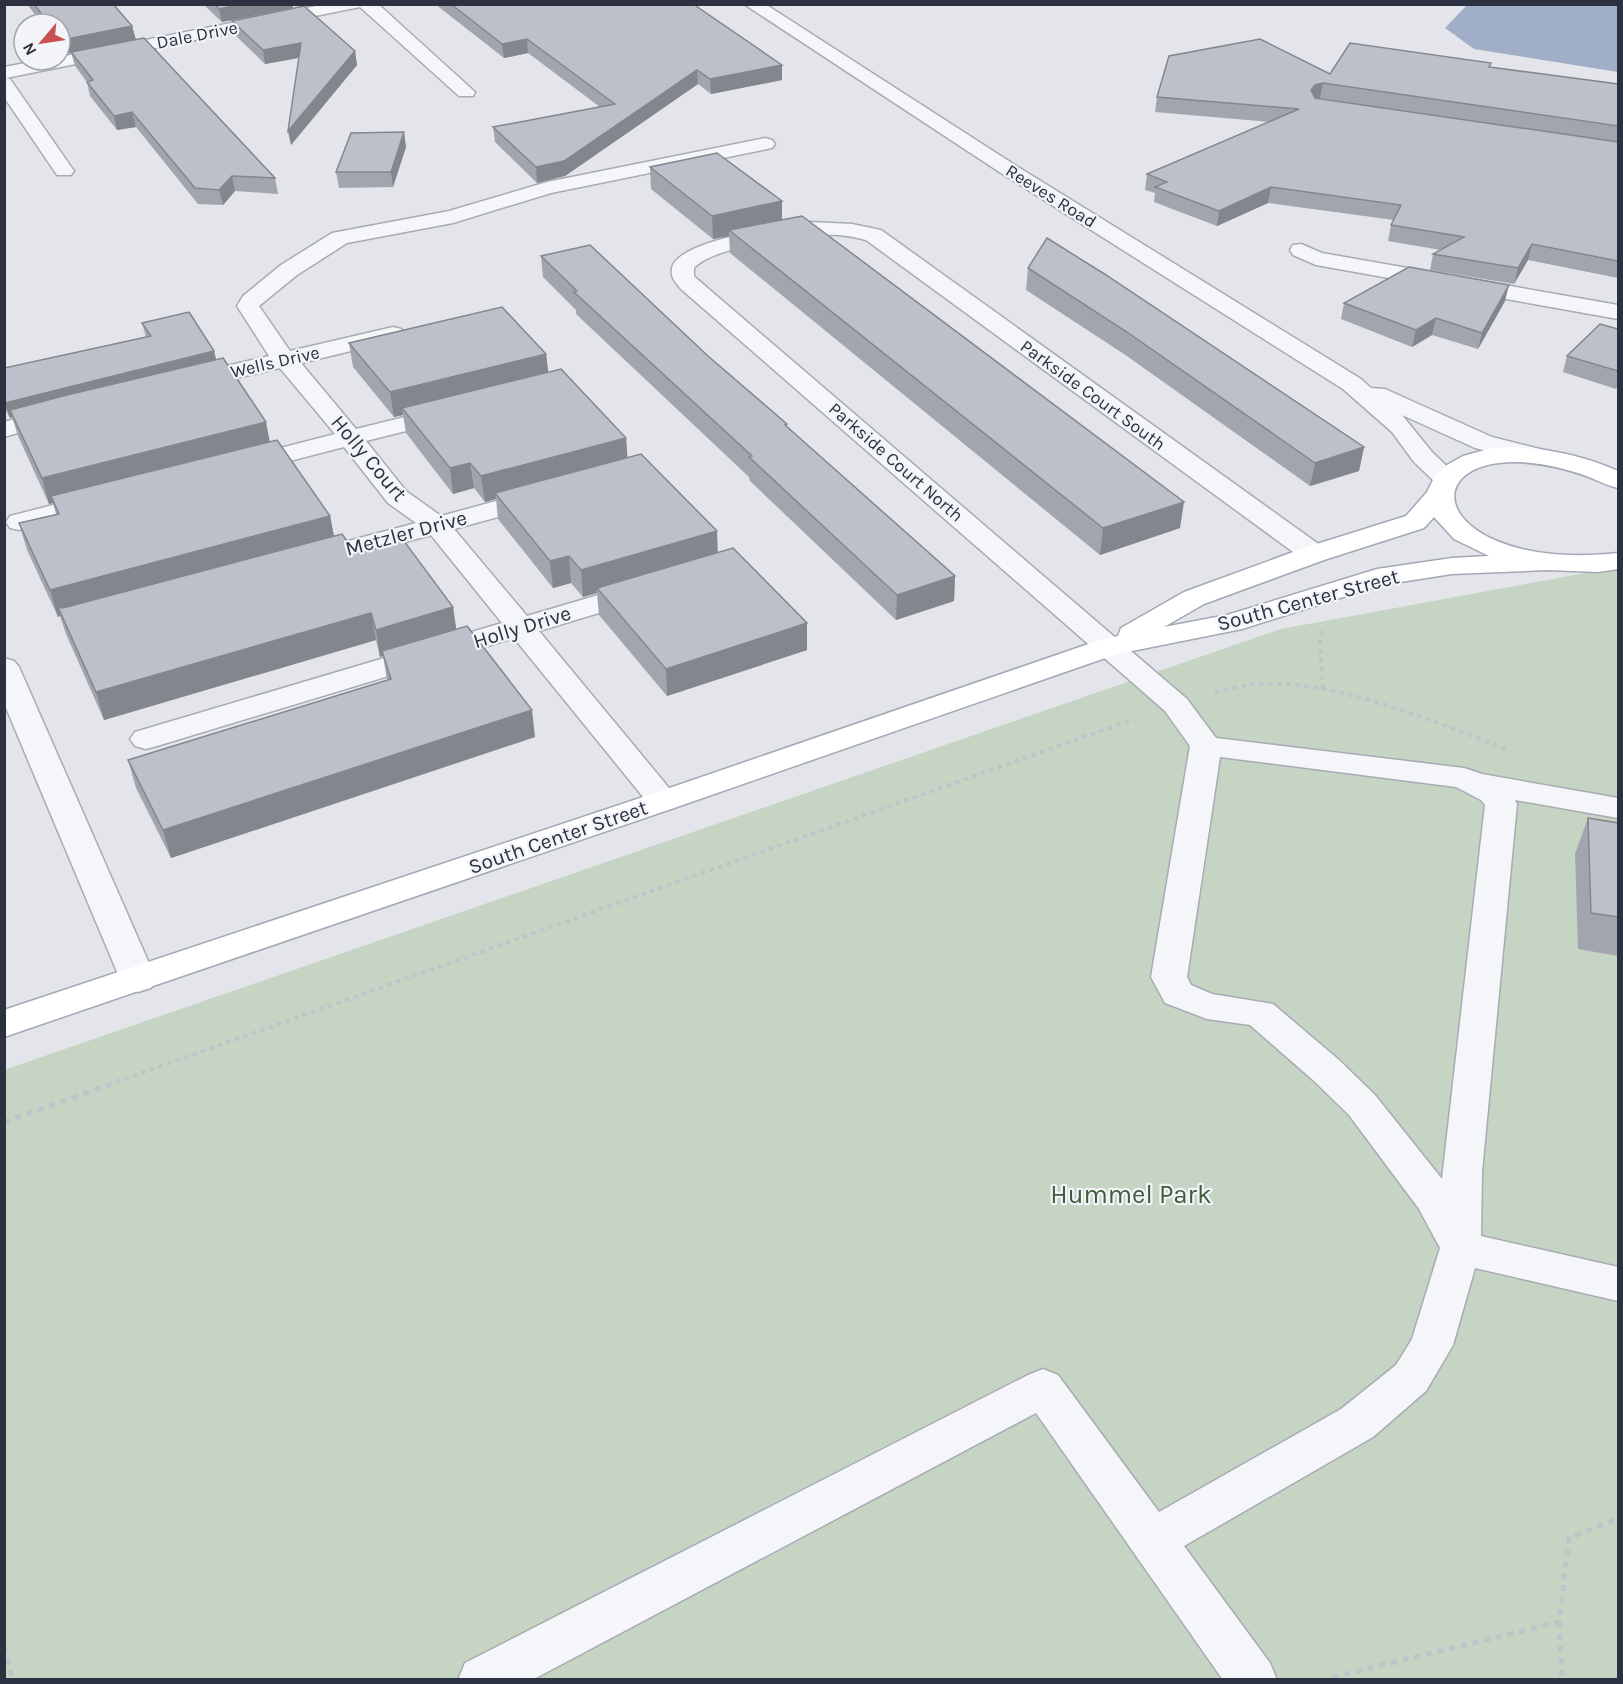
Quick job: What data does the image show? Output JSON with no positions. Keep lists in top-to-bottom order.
{
  "streets": {
    "main road": ["South Center Street"],
    "street": [
      "Dale Drive",
      "Reeves Road",
      "Wells Drive",
      "Parkside Court South",
      "Holly Court",
      "Parkside Court North",
      "Metzler Drive",
      "Holly Drive"
    ]
  },
  "crossings": [
    ["Reeves Road", "South Center Street"],
    ["Wells Drive", "Holly Court"],
    ["Parkside Court South", "Parkside Court North"],
    ["Parkside Court South", "South Center Street"],
    ["Holly Court", "Metzler Drive"],
    ["Holly Court", "South Center Street"],
    ["Holly Court", "Holly Drive"],
    ["Parkside Court North", "South Center Street"]
  ],
  "parks": ["Hummel Park"],
  "north": "bottom left"
}
